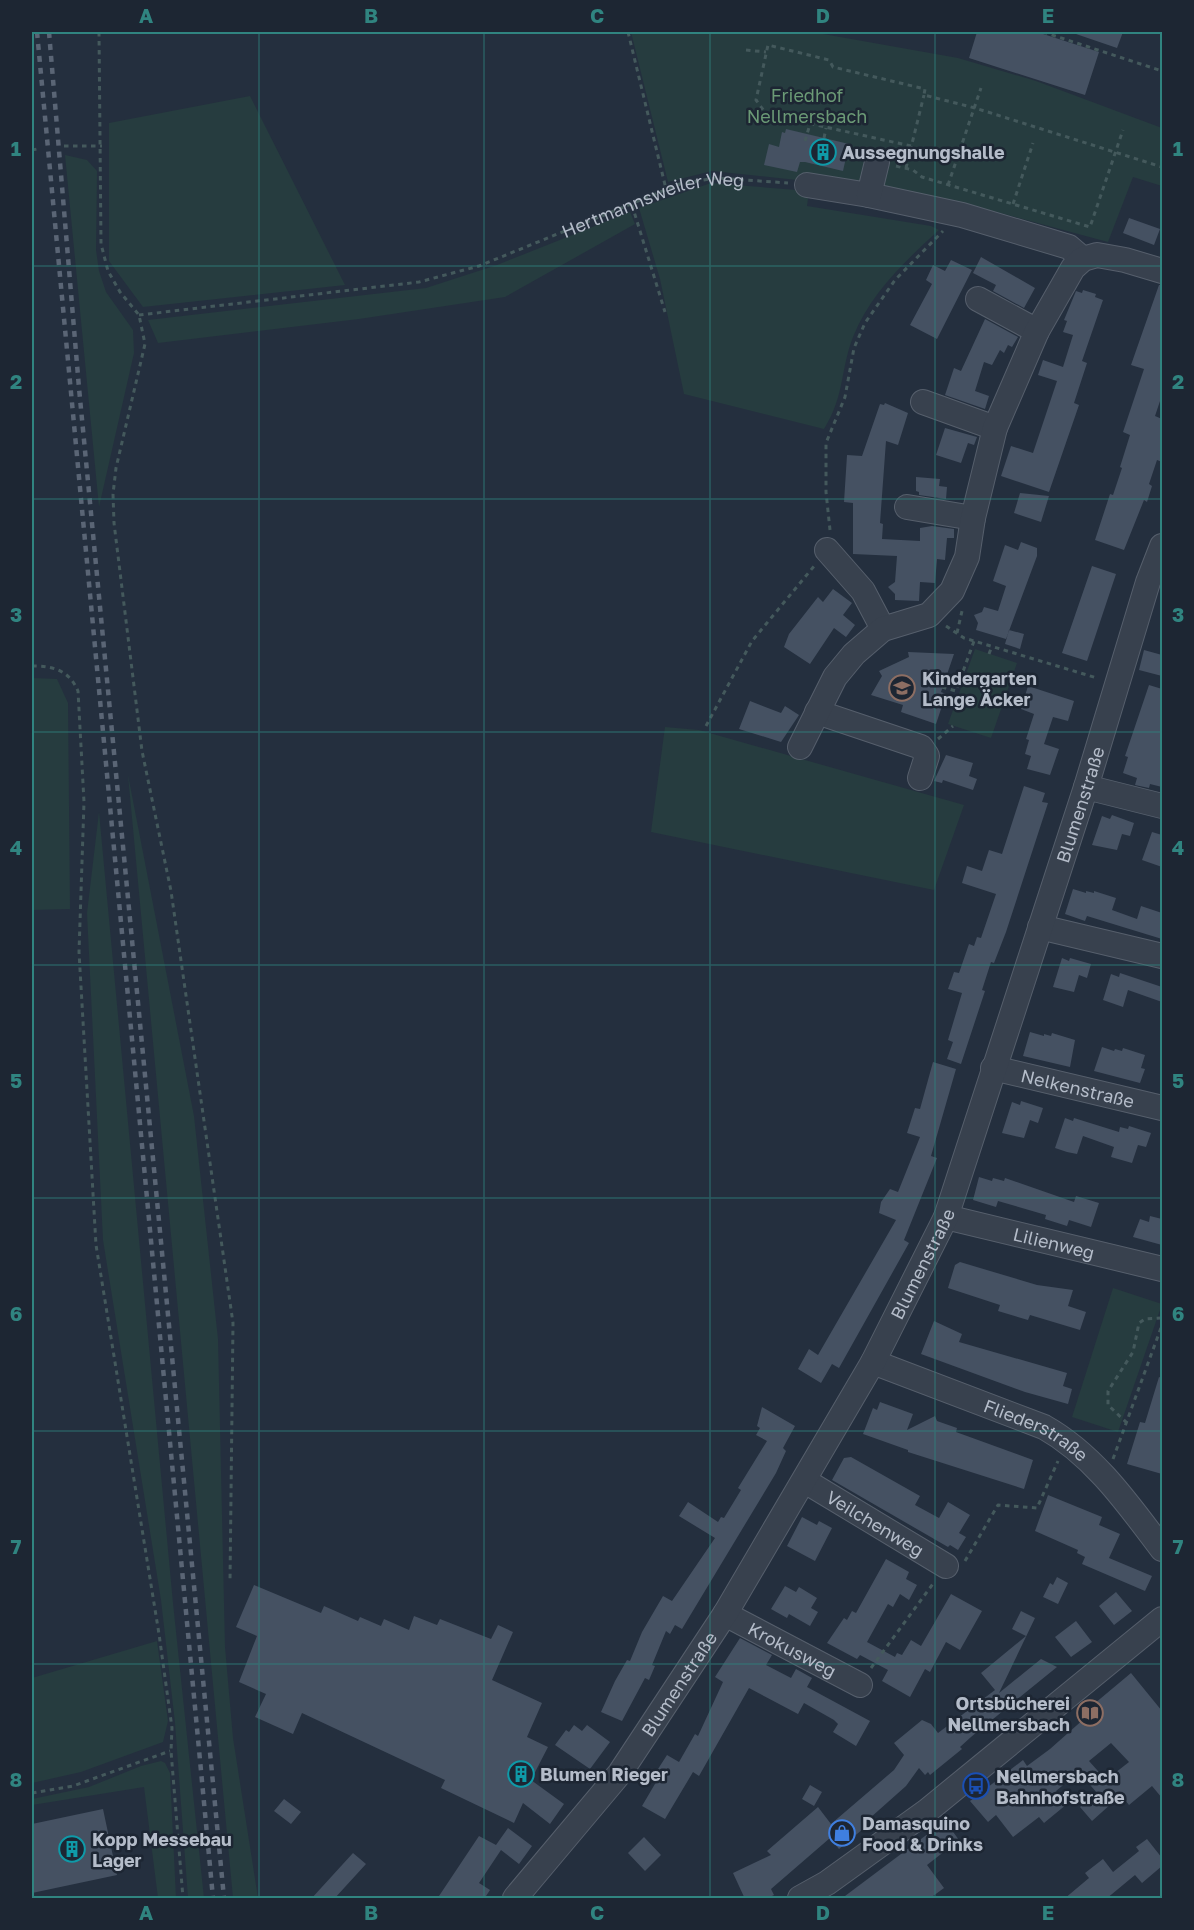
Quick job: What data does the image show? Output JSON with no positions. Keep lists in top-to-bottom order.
{
  "streets": {
    "street": [
      "Blumenstraße",
      "Nelkenstraße",
      "Lilienweg",
      "Fliederstraße",
      "Veilchenweg",
      "Krokusweg"
    ],
    "path": ["Hertmannsweiler Weg"]
  },
  "crossings": [
    ["Blumenstraße", "Nelkenstraße"],
    ["Blumenstraße", "Lilienweg"],
    ["Blumenstraße", "Fliederstraße"],
    ["Blumenstraße", "Veilchenweg"],
    ["Blumenstraße", "Krokusweg"]
  ],
  "parks": ["Friedhof Nellmersbach"],
  "places": {
    "building": ["Aussegnungshalle", "Blumen Rieger", "Kopp Messebau Lager"],
    "school or university": ["Kindergarten Lange Äcker"],
    "library": ["Ortsbücherei Nellmersbach"],
    "bus stop": ["Nellmersbach Bahnhofstraße"],
    "shop": ["Damasquino Food & Drinks"]
  },
  "grid": {
    "columns": [
      "A",
      "B",
      "C",
      "D",
      "E"
    ],
    "rows": [
      "1",
      "2",
      "3",
      "4",
      "5",
      "6",
      "7",
      "8"
    ]
  }
}
